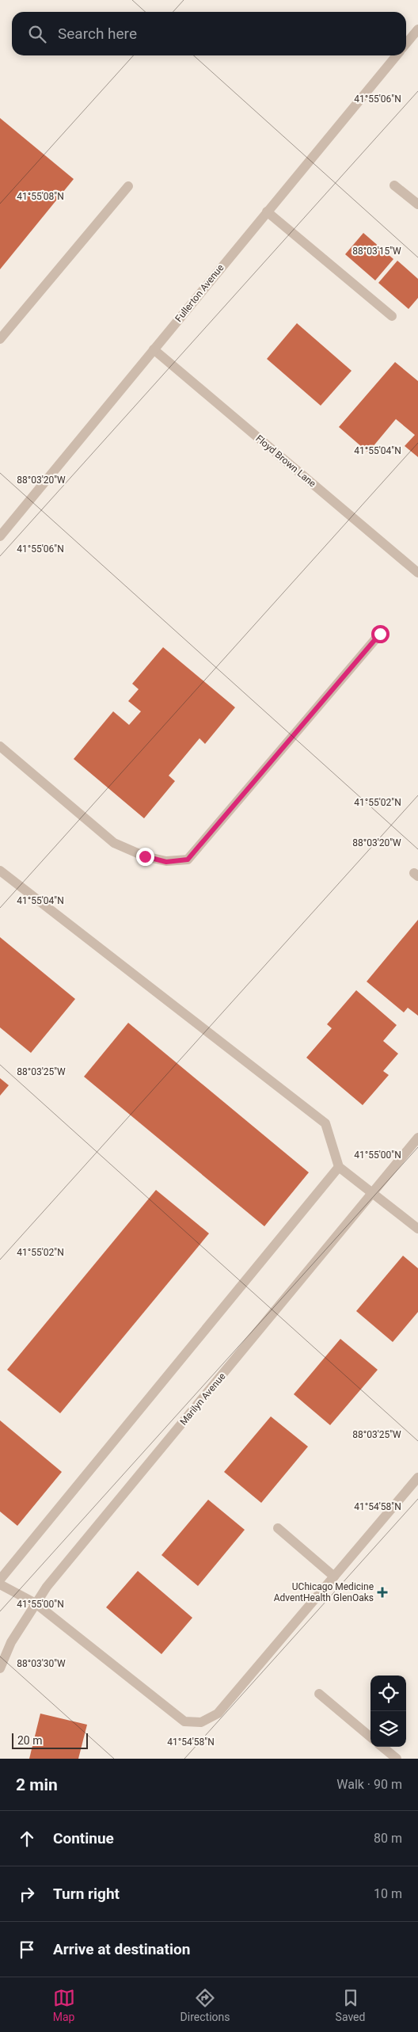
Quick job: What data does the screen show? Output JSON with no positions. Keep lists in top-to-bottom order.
{
  "streets": {
    "street": ["Fullerton Avenue", "Floyd Brown Lane", "Marilyn Avenue"]
  },
  "crossings": [
    ["Fullerton Avenue", "Floyd Brown Lane"]
  ],
  "places": {
    "health": ["UChicago Medicine AdventHealth GlenOaks"]
  },
  "scale_bar": "20 m",
  "page": {
    "search": "Search here",
    "scale": "20 m",
    "heading": ["2 min", "Walk · 90 m"],
    "list": [
      ["Continue", "80 m"],
      ["Turn right", "10 m"],
      "Arrive at destination"
    ],
    "nav": ["Map", "Directions", "Saved"]
  },
  "coordinates": [
    "41°55'06\"N",
    "41°55'08\"N",
    "88°03'15\"W",
    "41°55'04\"N",
    "88°03'20\"W",
    "41°55'02\"N",
    "88°03'25\"W",
    "41°55'00\"N",
    "41°54'58\"N",
    "88°03'30\"W"
  ]
}
